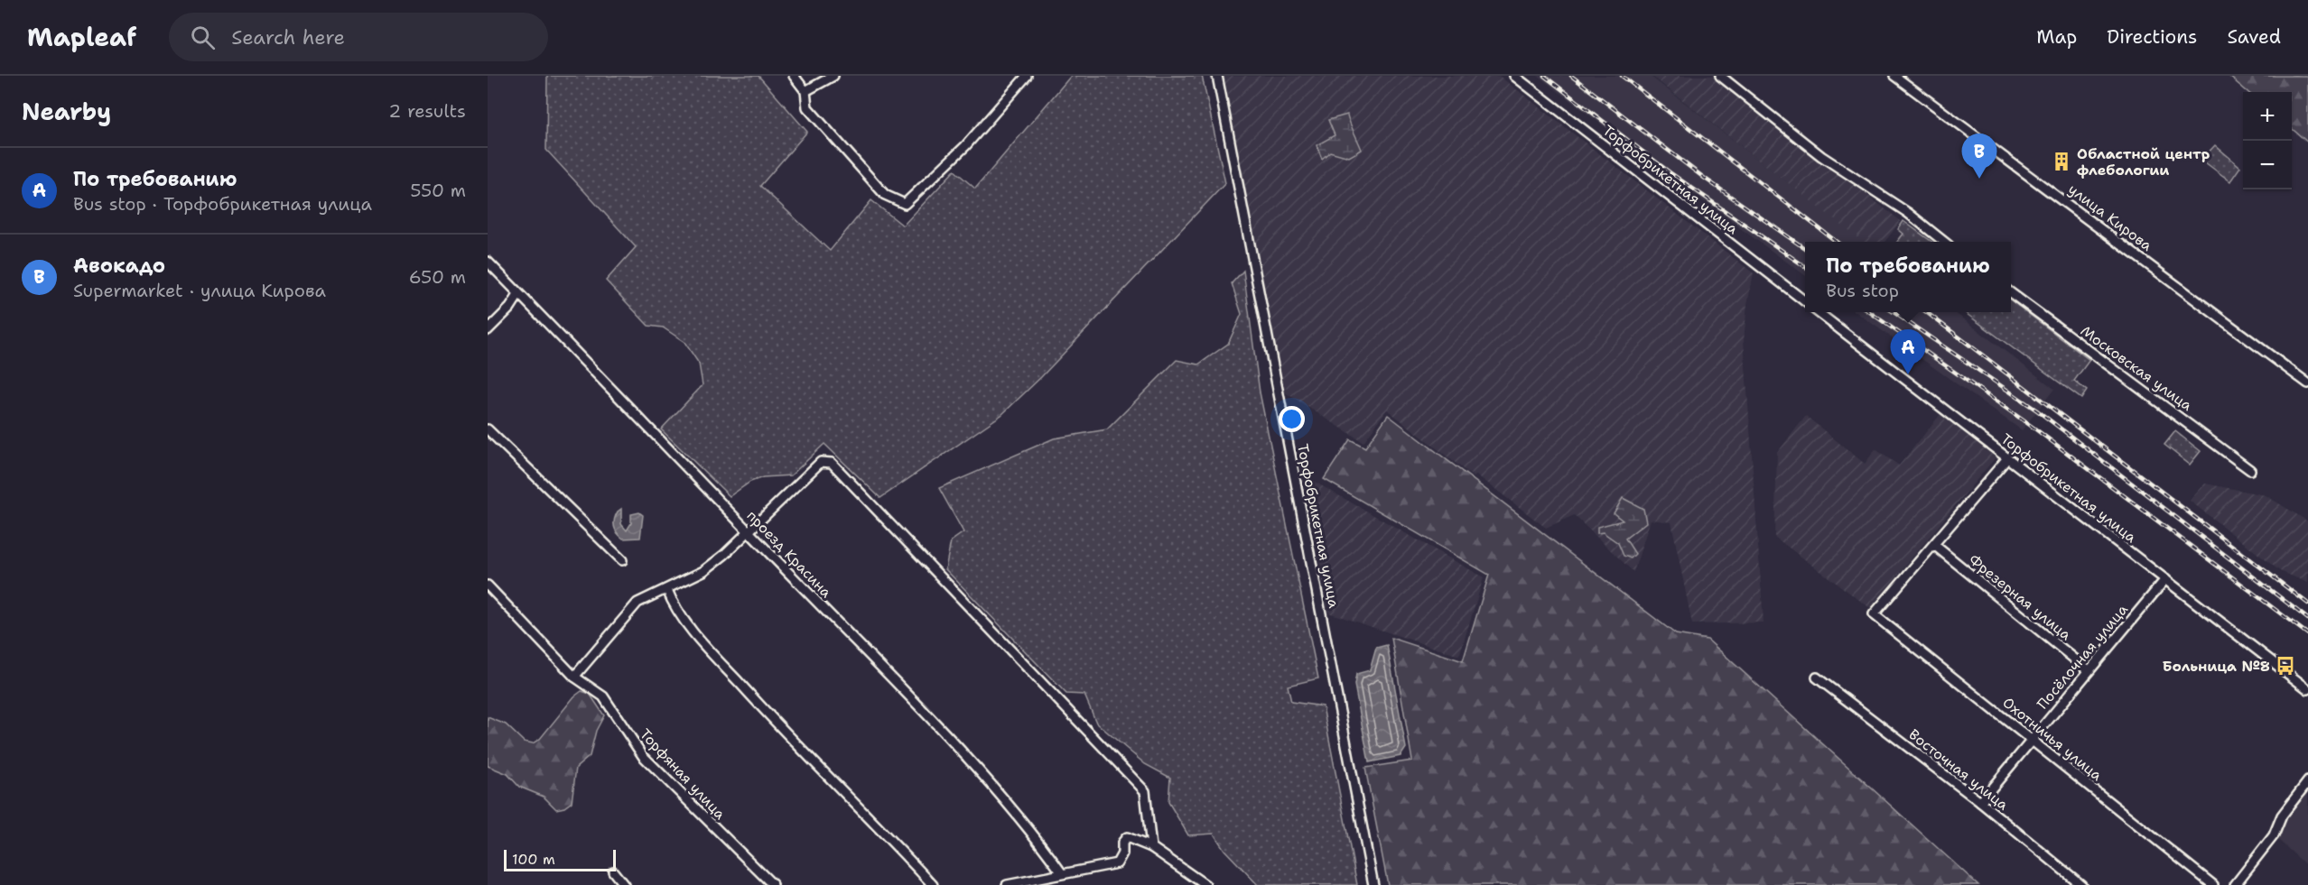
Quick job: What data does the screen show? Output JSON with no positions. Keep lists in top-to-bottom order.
{
  "streets": {
    "street": [
      "Торфобрикетная улица",
      "улица Кирова",
      "Московская улица",
      "проезд Красина",
      "Фрезерная улица",
      "Посёлочная улица",
      "Охотничья улица",
      "Восточная улица",
      "Торфяная улица"
    ]
  },
  "crossings": [
    ["Торфобрикетная улица", "Посёлочная улица"],
    ["Фрезерная улица", "Посёлочная улица"],
    ["Фрезерная улица", "Охотничья улица"],
    ["Посёлочная улица", "Охотничья улица"],
    ["Посёлочная улица", "Восточная улица"]
  ],
  "places": {
    "building": ["Областной центр флебологии"],
    "bus stop": ["Больница №8"]
  },
  "scale_bar": "100 m",
  "page": {
    "header": "Mapleaf",
    "search": "Search here",
    "nav": ["Map", "Directions", "Saved"],
    "heading": ["Nearby", "2 results"],
    "map_buttons": ["+", "−"],
    "pins": ["B", "A"],
    "list": [
      {
        "mark": "A",
        "name": "По требованию",
        "note": "Bus stop · Торфобрикетная улица",
        "value": "550 m"
      },
      {
        "mark": "B",
        "name": "Авокадо",
        "note": "Supermarket · улица Кирова",
        "value": "650 m"
      }
    ],
    "popup": ["По требованию", "Bus stop"],
    "scale": "100 m"
  }
}
